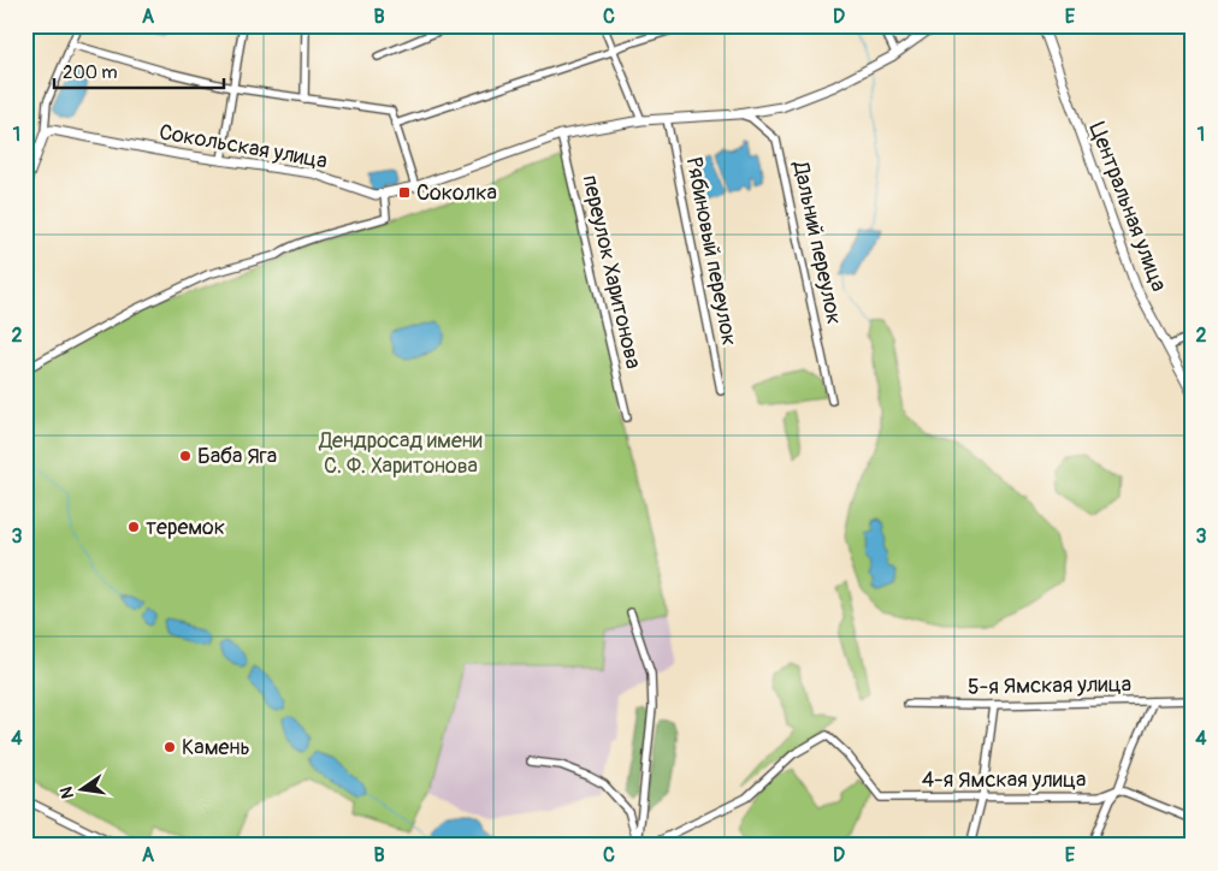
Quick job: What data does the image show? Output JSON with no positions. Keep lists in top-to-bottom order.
{
  "streets": {
    "street": [
      "Сокольская улица",
      "Центральная улица",
      "Дальний переулок",
      "Рябиновый переулок",
      "переулок Харитонова",
      "5-я Ямская улица",
      "4-я Ямская улица"
    ]
  },
  "crossings": [
    ["Сокольская улица", "Дальний переулок"],
    ["Сокольская улица", "Рябиновый переулок"],
    ["Сокольская улица", "переулок Харитонова"]
  ],
  "parks": ["Дендросад имени С. Ф. Харитонова"],
  "places": {
    "transit": ["Соколка"],
    "other": ["Баба Яга", "теремок", "Камень"]
  },
  "scale_bar": "200 m",
  "north": "left",
  "grid": {
    "columns": [
      "A",
      "B",
      "C",
      "D",
      "E"
    ],
    "rows": [
      "1",
      "2",
      "3",
      "4"
    ]
  }
}
